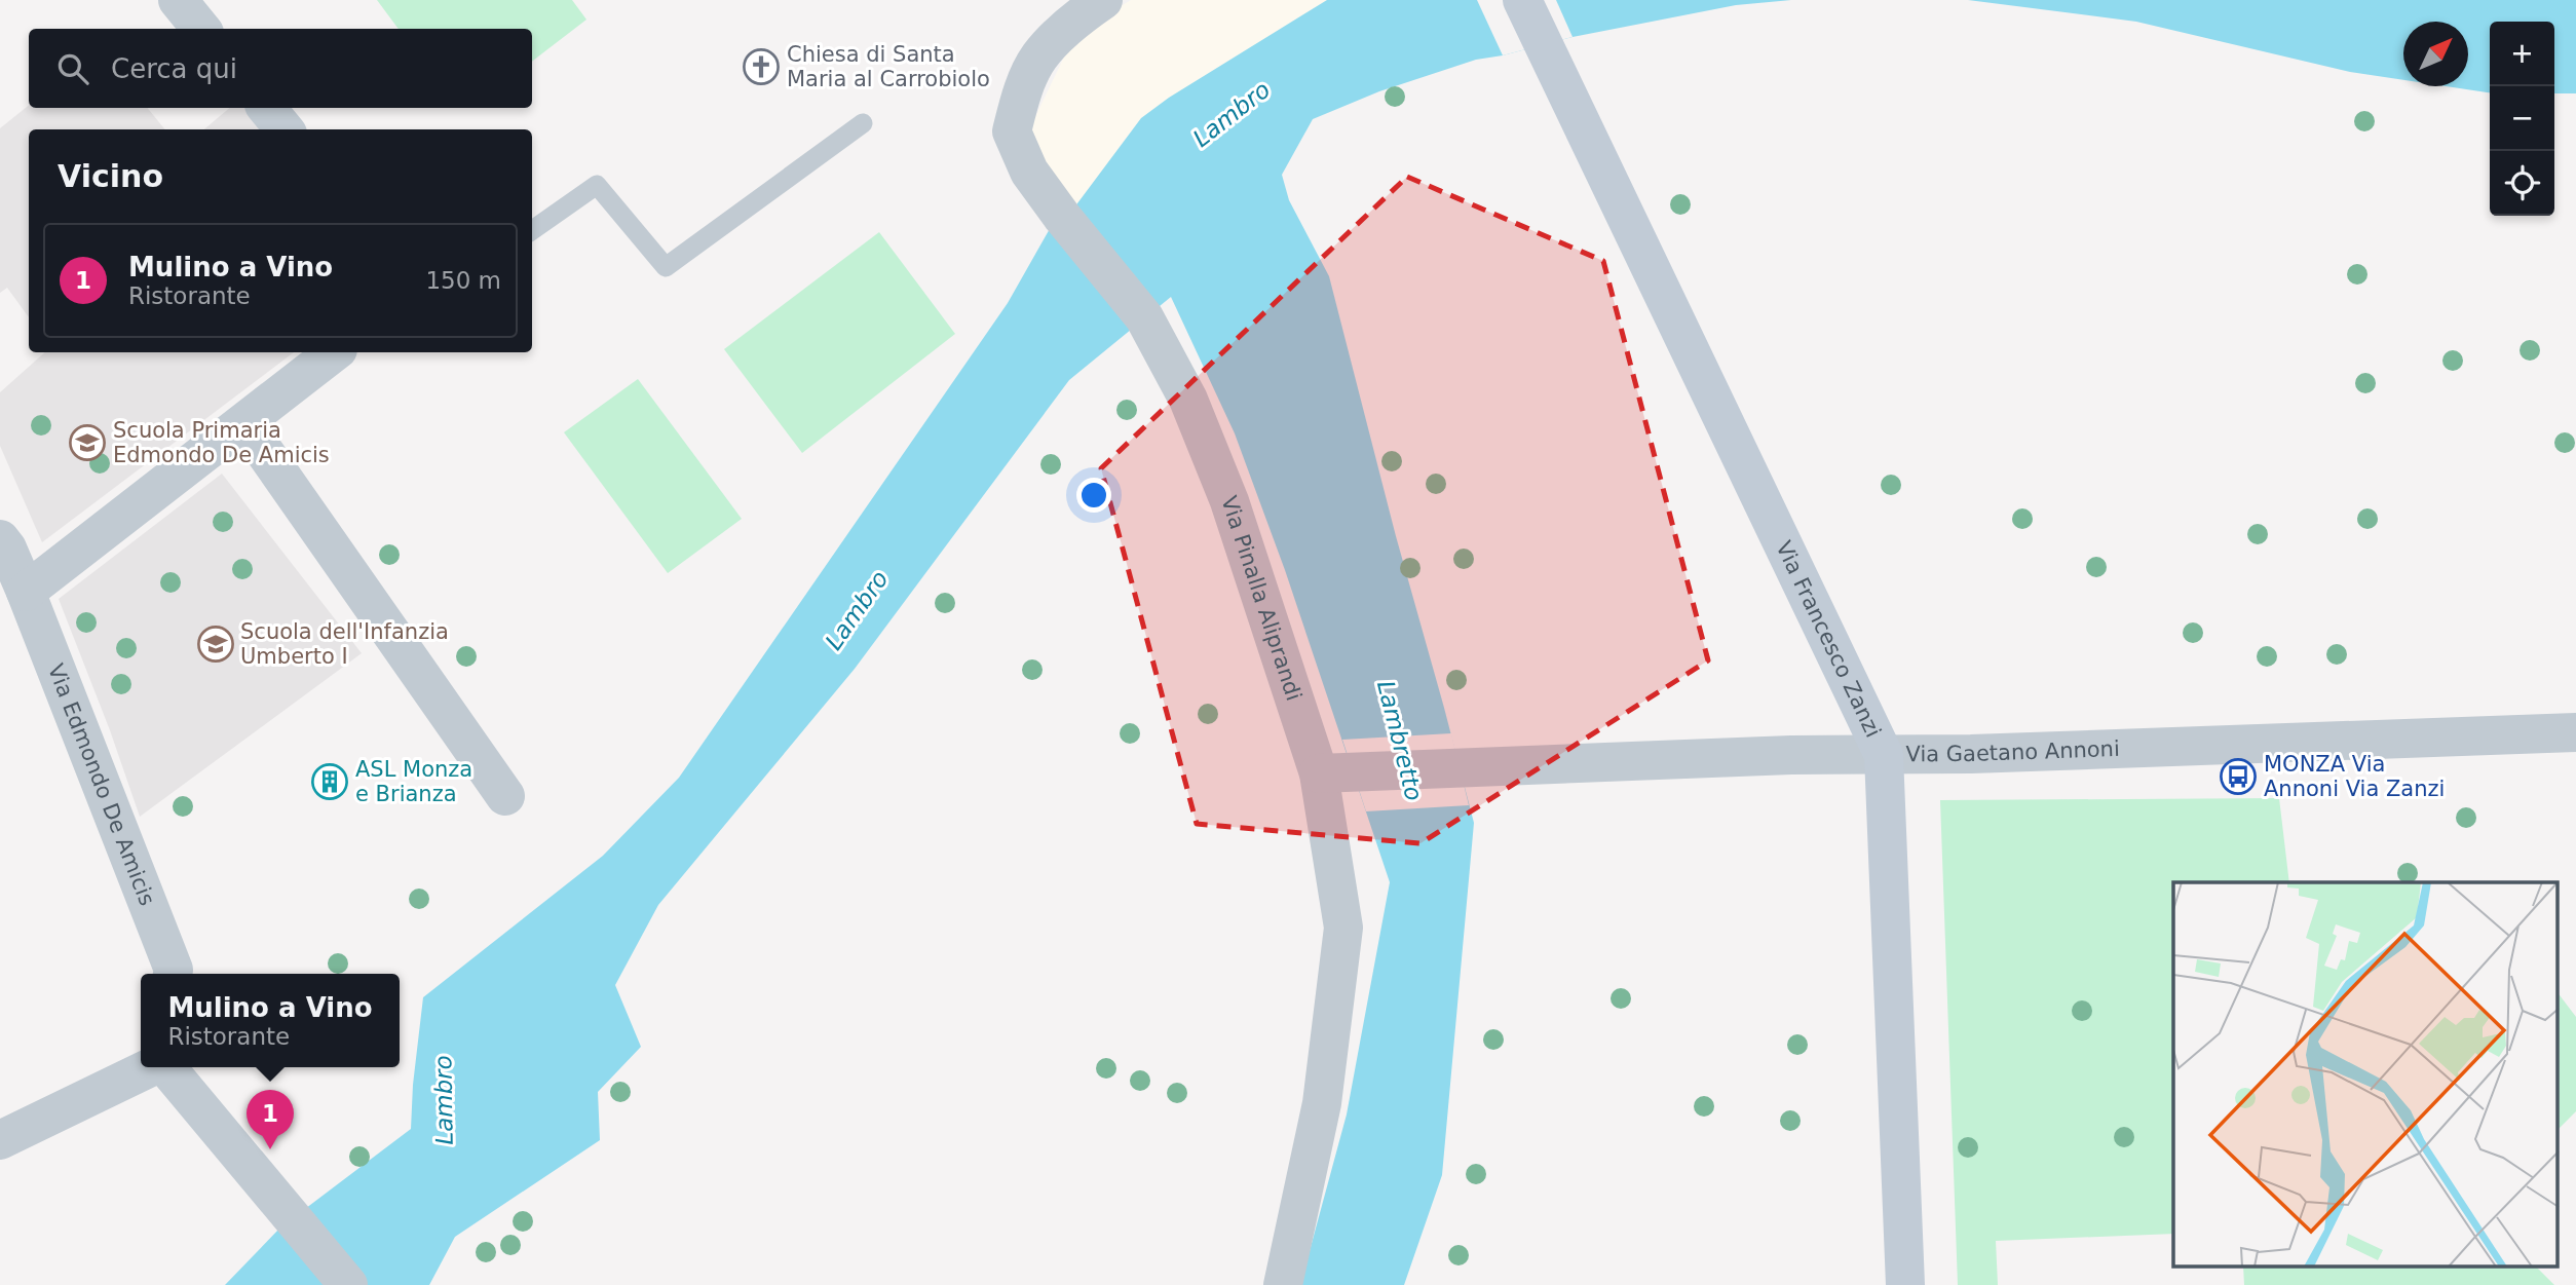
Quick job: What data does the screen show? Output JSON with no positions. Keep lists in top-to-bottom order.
{
  "streets": {
    "street": [
      "Via Pinalla Aliprandi",
      "Via Francesco Zanzi",
      "Via Gaetano Annoni",
      "Via Edmondo De Amicis"
    ]
  },
  "crossings": [
    ["Via Pinalla Aliprandi", "Via Gaetano Annoni"],
    ["Via Francesco Zanzi", "Via Gaetano Annoni"]
  ],
  "water": ["Lambro", "Lambretto"],
  "places": {
    "church": ["Chiesa di Santa Maria al Carrobiolo"],
    "school or university": ["Scuola Primaria Edmondo De Amicis", "Scuola dell'Infanzia Umberto I"],
    "bus stop": ["MONZA Via Annoni Via Zanzi"],
    "building": ["ASL Monza e Brianza"]
  },
  "north": "top right",
  "page": {
    "map_buttons": ["+", "−"],
    "search": "Cerca qui",
    "heading": "Vicino",
    "list": [
      {
        "mark": "1",
        "name": "Mulino a Vino",
        "note": "Ristorante",
        "value": "150 m"
      }
    ],
    "popup": ["Mulino a Vino", "Ristorante"],
    "pins": "1"
  }
}
